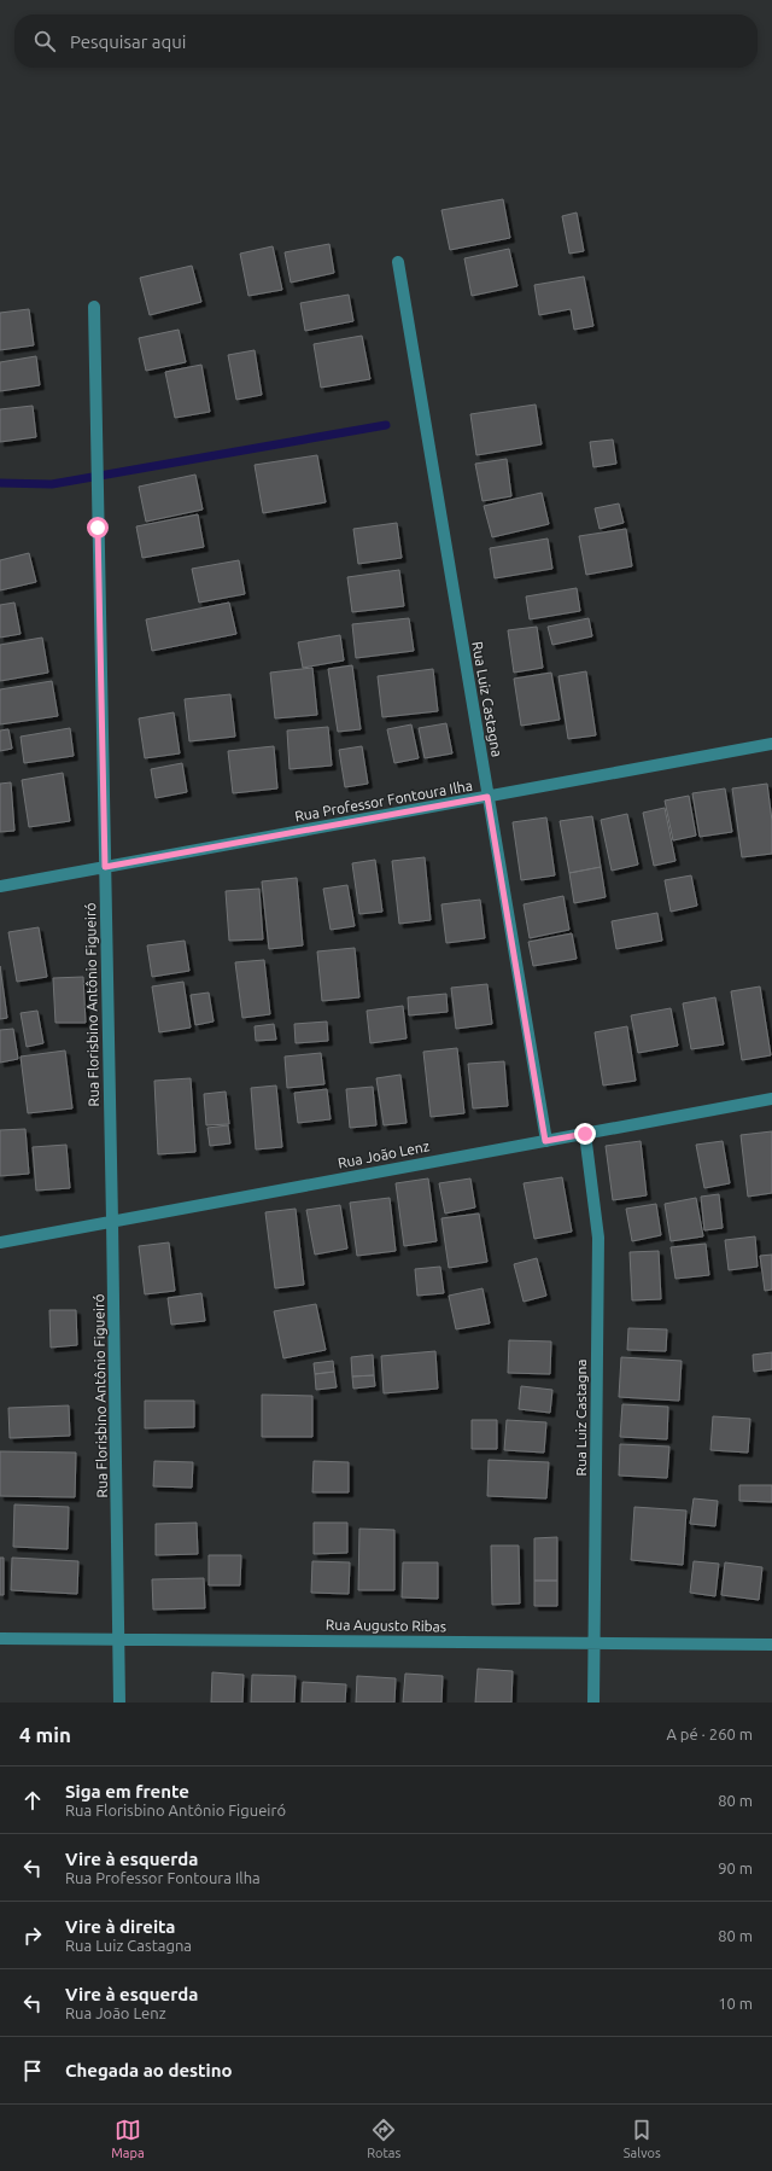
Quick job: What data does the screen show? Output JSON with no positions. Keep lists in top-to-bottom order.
{
  "streets": {
    "street": [
      "Rua Luiz Castagna",
      "Rua Professor Fontoura Ilha",
      "Rua Florisbino Antônio Figueiró",
      "Rua João Lenz",
      "Rua Augusto Ribas"
    ]
  },
  "crossings": [
    ["Rua Luiz Castagna", "Rua Professor Fontoura Ilha"],
    ["Rua Luiz Castagna", "Rua João Lenz"],
    ["Rua Luiz Castagna", "Rua Augusto Ribas"],
    ["Rua Professor Fontoura Ilha", "Rua Florisbino Antônio Figueiró"],
    ["Rua Florisbino Antônio Figueiró", "Rua João Lenz"],
    ["Rua Florisbino Antônio Figueiró", "Rua Augusto Ribas"]
  ],
  "page": {
    "search": "Pesquisar aqui",
    "heading": ["4 min", "A pé · 260 m"],
    "list": [
      ["Siga em frente", "Rua Florisbino Antônio Figueiró", "80 m"],
      ["Vire à esquerda", "Rua Professor Fontoura Ilha", "90 m"],
      ["Vire à direita", "Rua Luiz Castagna", "80 m"],
      ["Vire à esquerda", "Rua João Lenz", "10 m"],
      "Chegada ao destino"
    ],
    "nav": ["Mapa", "Rotas", "Salvos"]
  }
}
